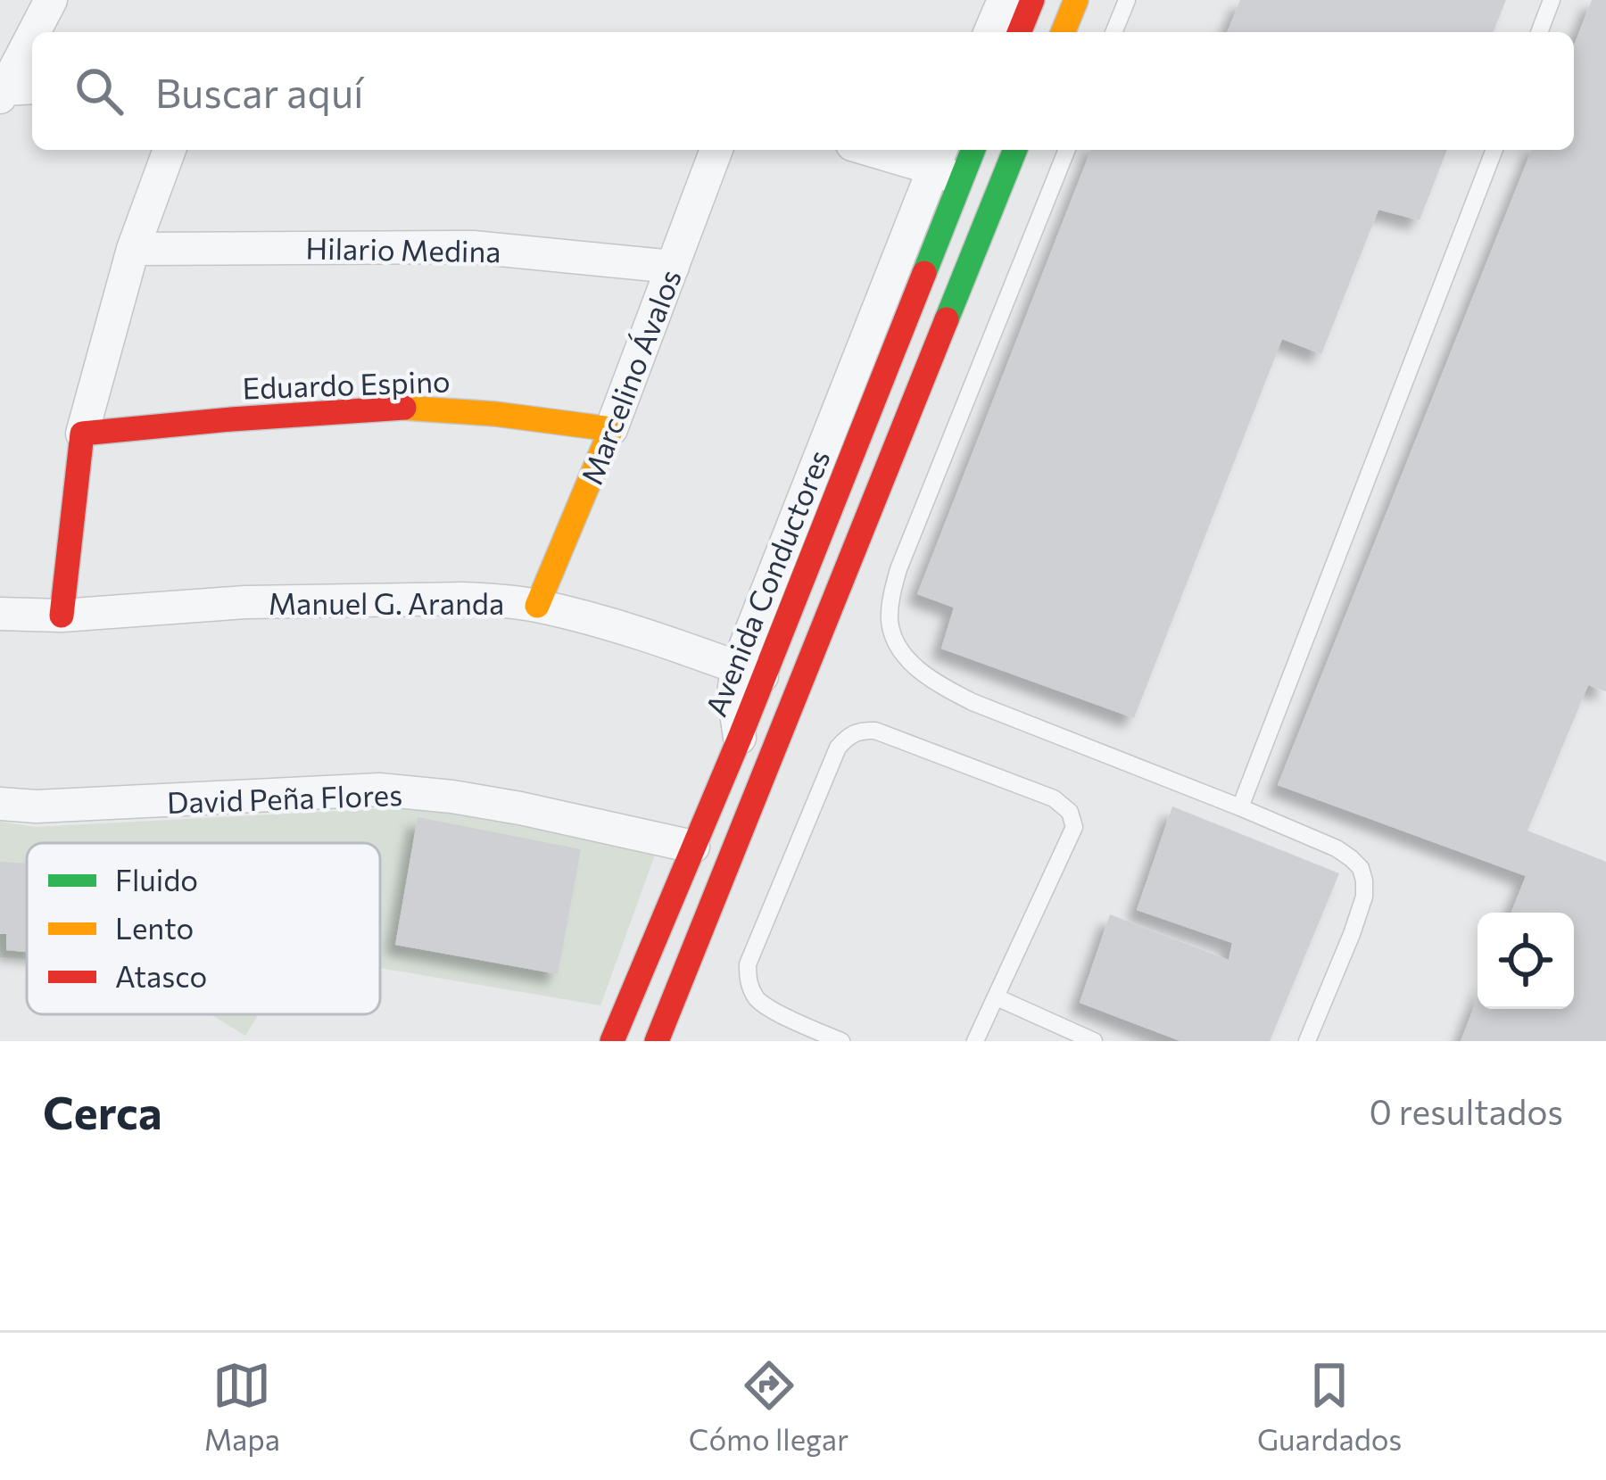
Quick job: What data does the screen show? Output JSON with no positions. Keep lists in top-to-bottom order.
{
  "streets": {
    "main road": ["Marcelino Ávalos", "Eduardo Espino", "Avenida Conductores"],
    "street": ["Hilario Medina", "Manuel G. Aranda", "David Peña Flores"]
  },
  "crossings": [
    ["Hilario Medina", "Marcelino Ávalos"],
    ["Marcelino Ávalos", "Eduardo Espino"],
    ["Marcelino Ávalos", "Manuel G. Aranda"],
    ["Avenida Conductores", "David Peña Flores"]
  ],
  "legend": ["Fluido", "Lento", "Atasco"],
  "page": {
    "search": "Buscar aquí",
    "heading": ["Cerca", "0 resultados"],
    "nav": ["Mapa", "Cómo llegar", "Guardados"]
  }
}
